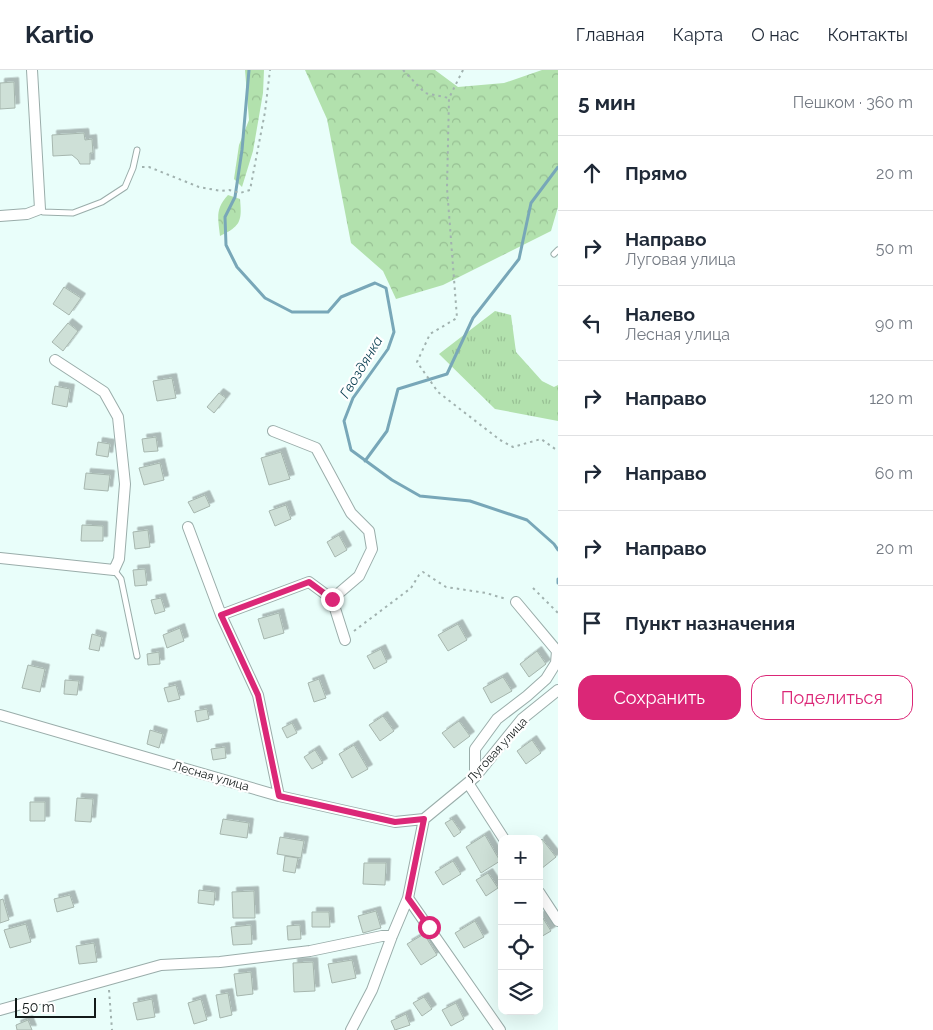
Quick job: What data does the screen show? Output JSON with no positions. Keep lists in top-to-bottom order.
{
  "streets": {
    "street": ["Луговая улица", "Лесная улица"]
  },
  "crossings": [
    ["Луговая улица", "Лесная улица"]
  ],
  "water": ["Гвоздянка"],
  "scale_bar": "50 m",
  "page": {
    "header": "Kartio",
    "nav": [
      "Главная",
      "Карта",
      "О нас",
      "Контакты"
    ],
    "heading": ["5 мин", "Пешком · 360 m"],
    "list": [
      ["Прямо", "20 m"],
      ["Направо", "Луговая улица", "50 m"],
      ["Налево", "Лесная улица", "90 m"],
      ["Направо", "120 m"],
      ["Направо", "60 m"],
      ["Направо", "20 m"],
      "Пункт назначения"
    ],
    "buttons": ["Сохранить", "Поделиться"],
    "map_buttons": ["+", "−"],
    "scale": "50 m"
  }
}
